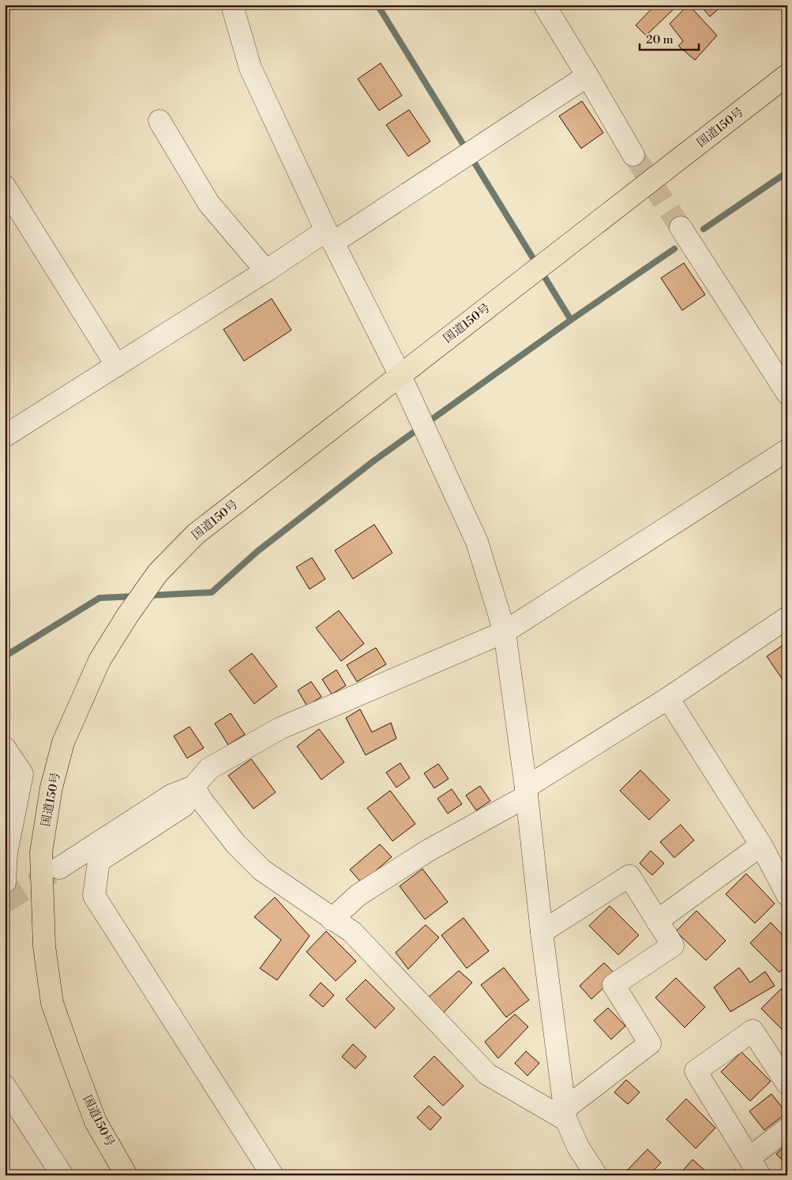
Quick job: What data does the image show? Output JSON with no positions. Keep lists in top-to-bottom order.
{
  "streets": {
    "highway": ["国道150号"]
  },
  "scale_bar": "20 m"
}
